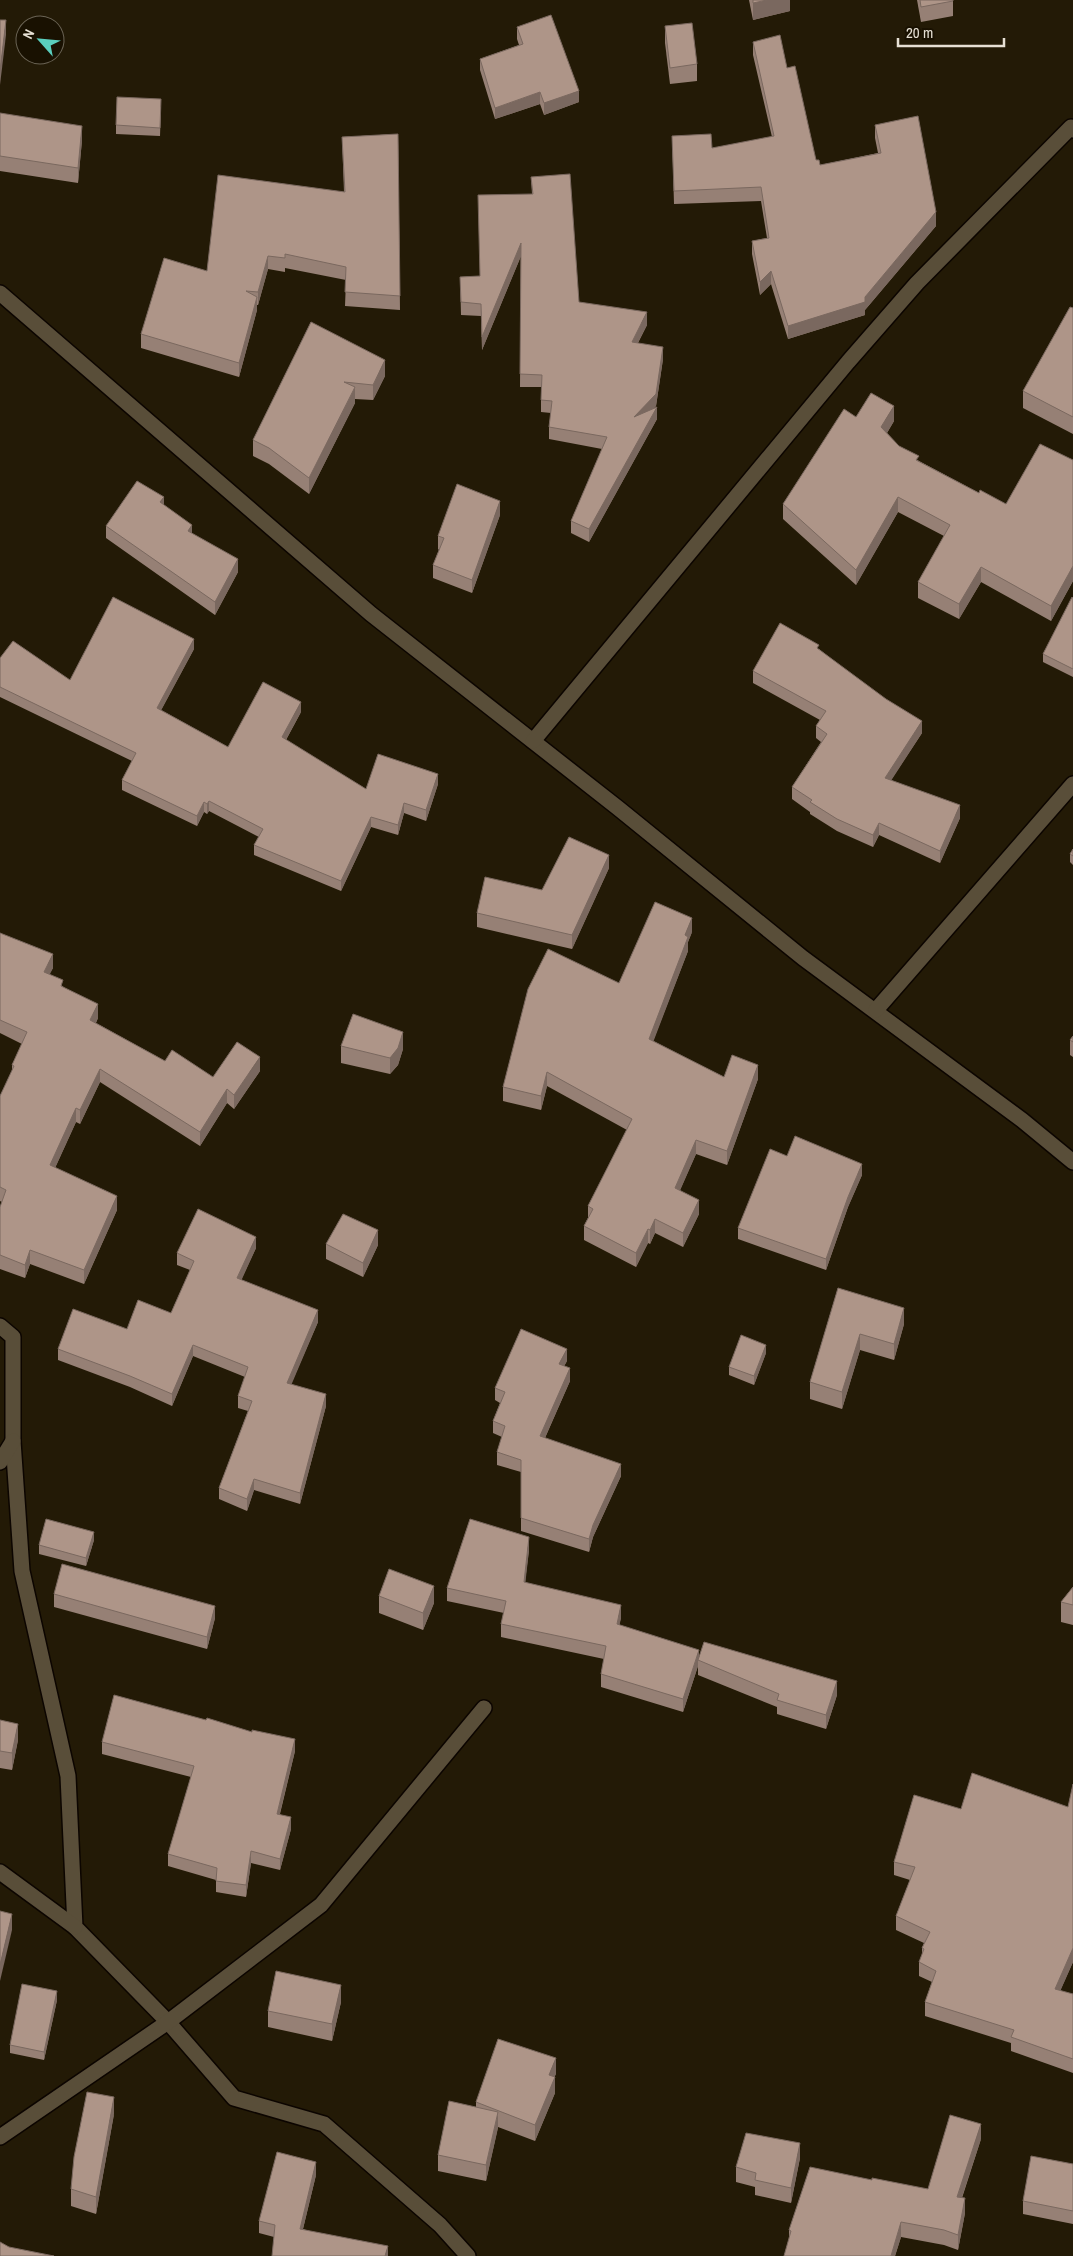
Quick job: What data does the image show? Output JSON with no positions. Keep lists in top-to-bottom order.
{
  "scale_bar": "20 m",
  "north": "top left"
}
